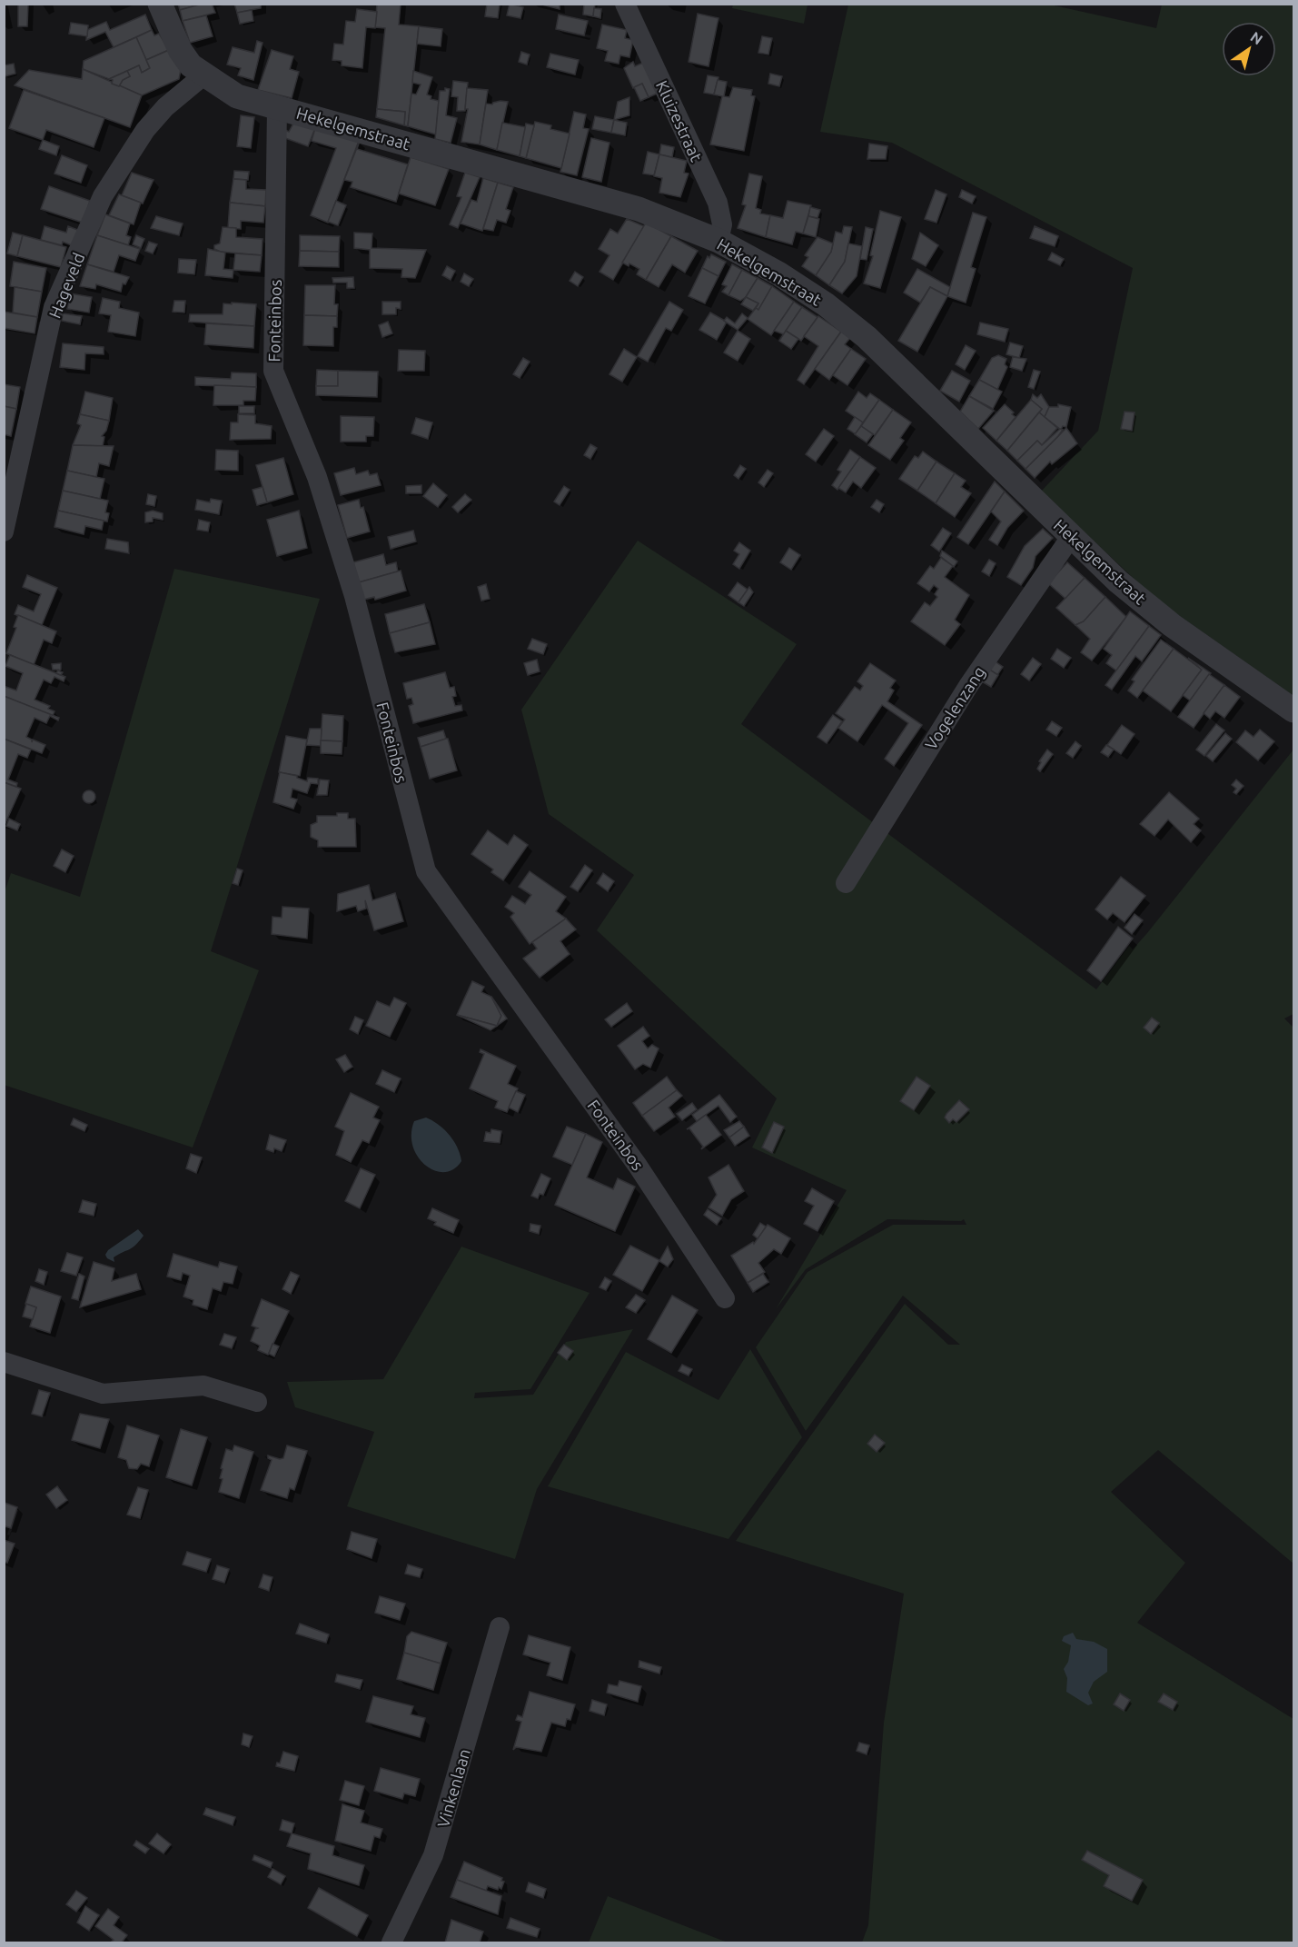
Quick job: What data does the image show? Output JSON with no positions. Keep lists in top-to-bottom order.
{
  "streets": {
    "street": [
      "Kluizestraat",
      "Hekelgemstraat",
      "Hageveld",
      "Fonteinbos",
      "Vogelenzang",
      "Vinkenlaan"
    ]
  },
  "crossings": [
    ["Kluizestraat", "Hekelgemstraat"],
    ["Hekelgemstraat", "Hageveld"],
    ["Hekelgemstraat", "Fonteinbos"],
    ["Hekelgemstraat", "Vogelenzang"]
  ],
  "north": "top right"
}
